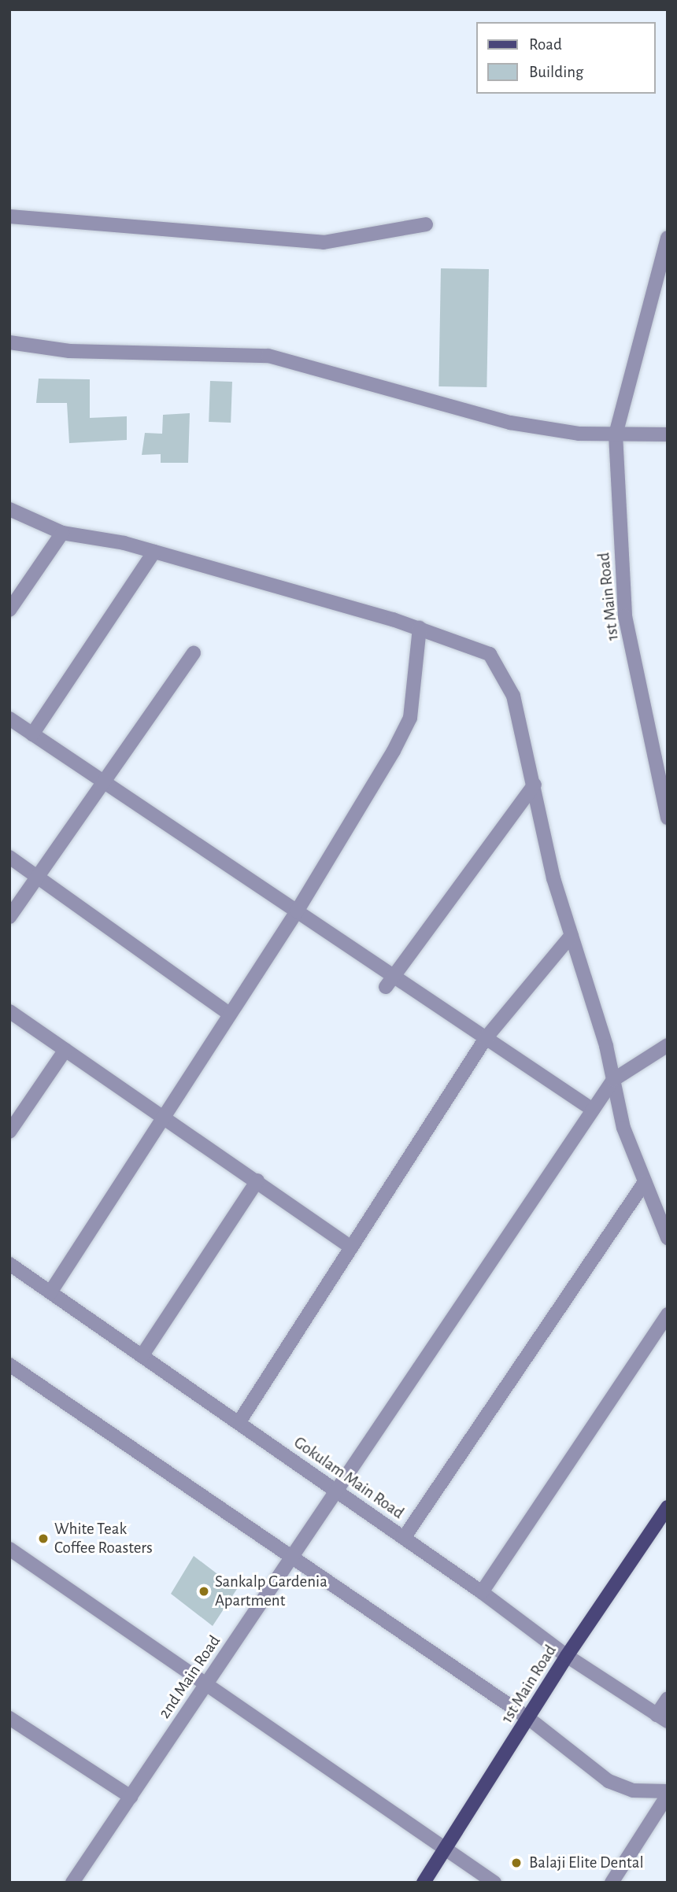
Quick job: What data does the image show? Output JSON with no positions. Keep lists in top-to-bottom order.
{
  "streets": {
    "main road": ["1st Main Road"],
    "street": ["Gokulam Main Road", "2nd Main Road"]
  },
  "crossings": [
    ["1st Main Road", "Gokulam Main Road"],
    ["Gokulam Main Road", "2nd Main Road"]
  ],
  "places": ["White Teak Coffee Roasters", "Sankalp Gardenia Apartment", "Balaji Elite Dental"],
  "legend": ["Road", "Building"]
}
